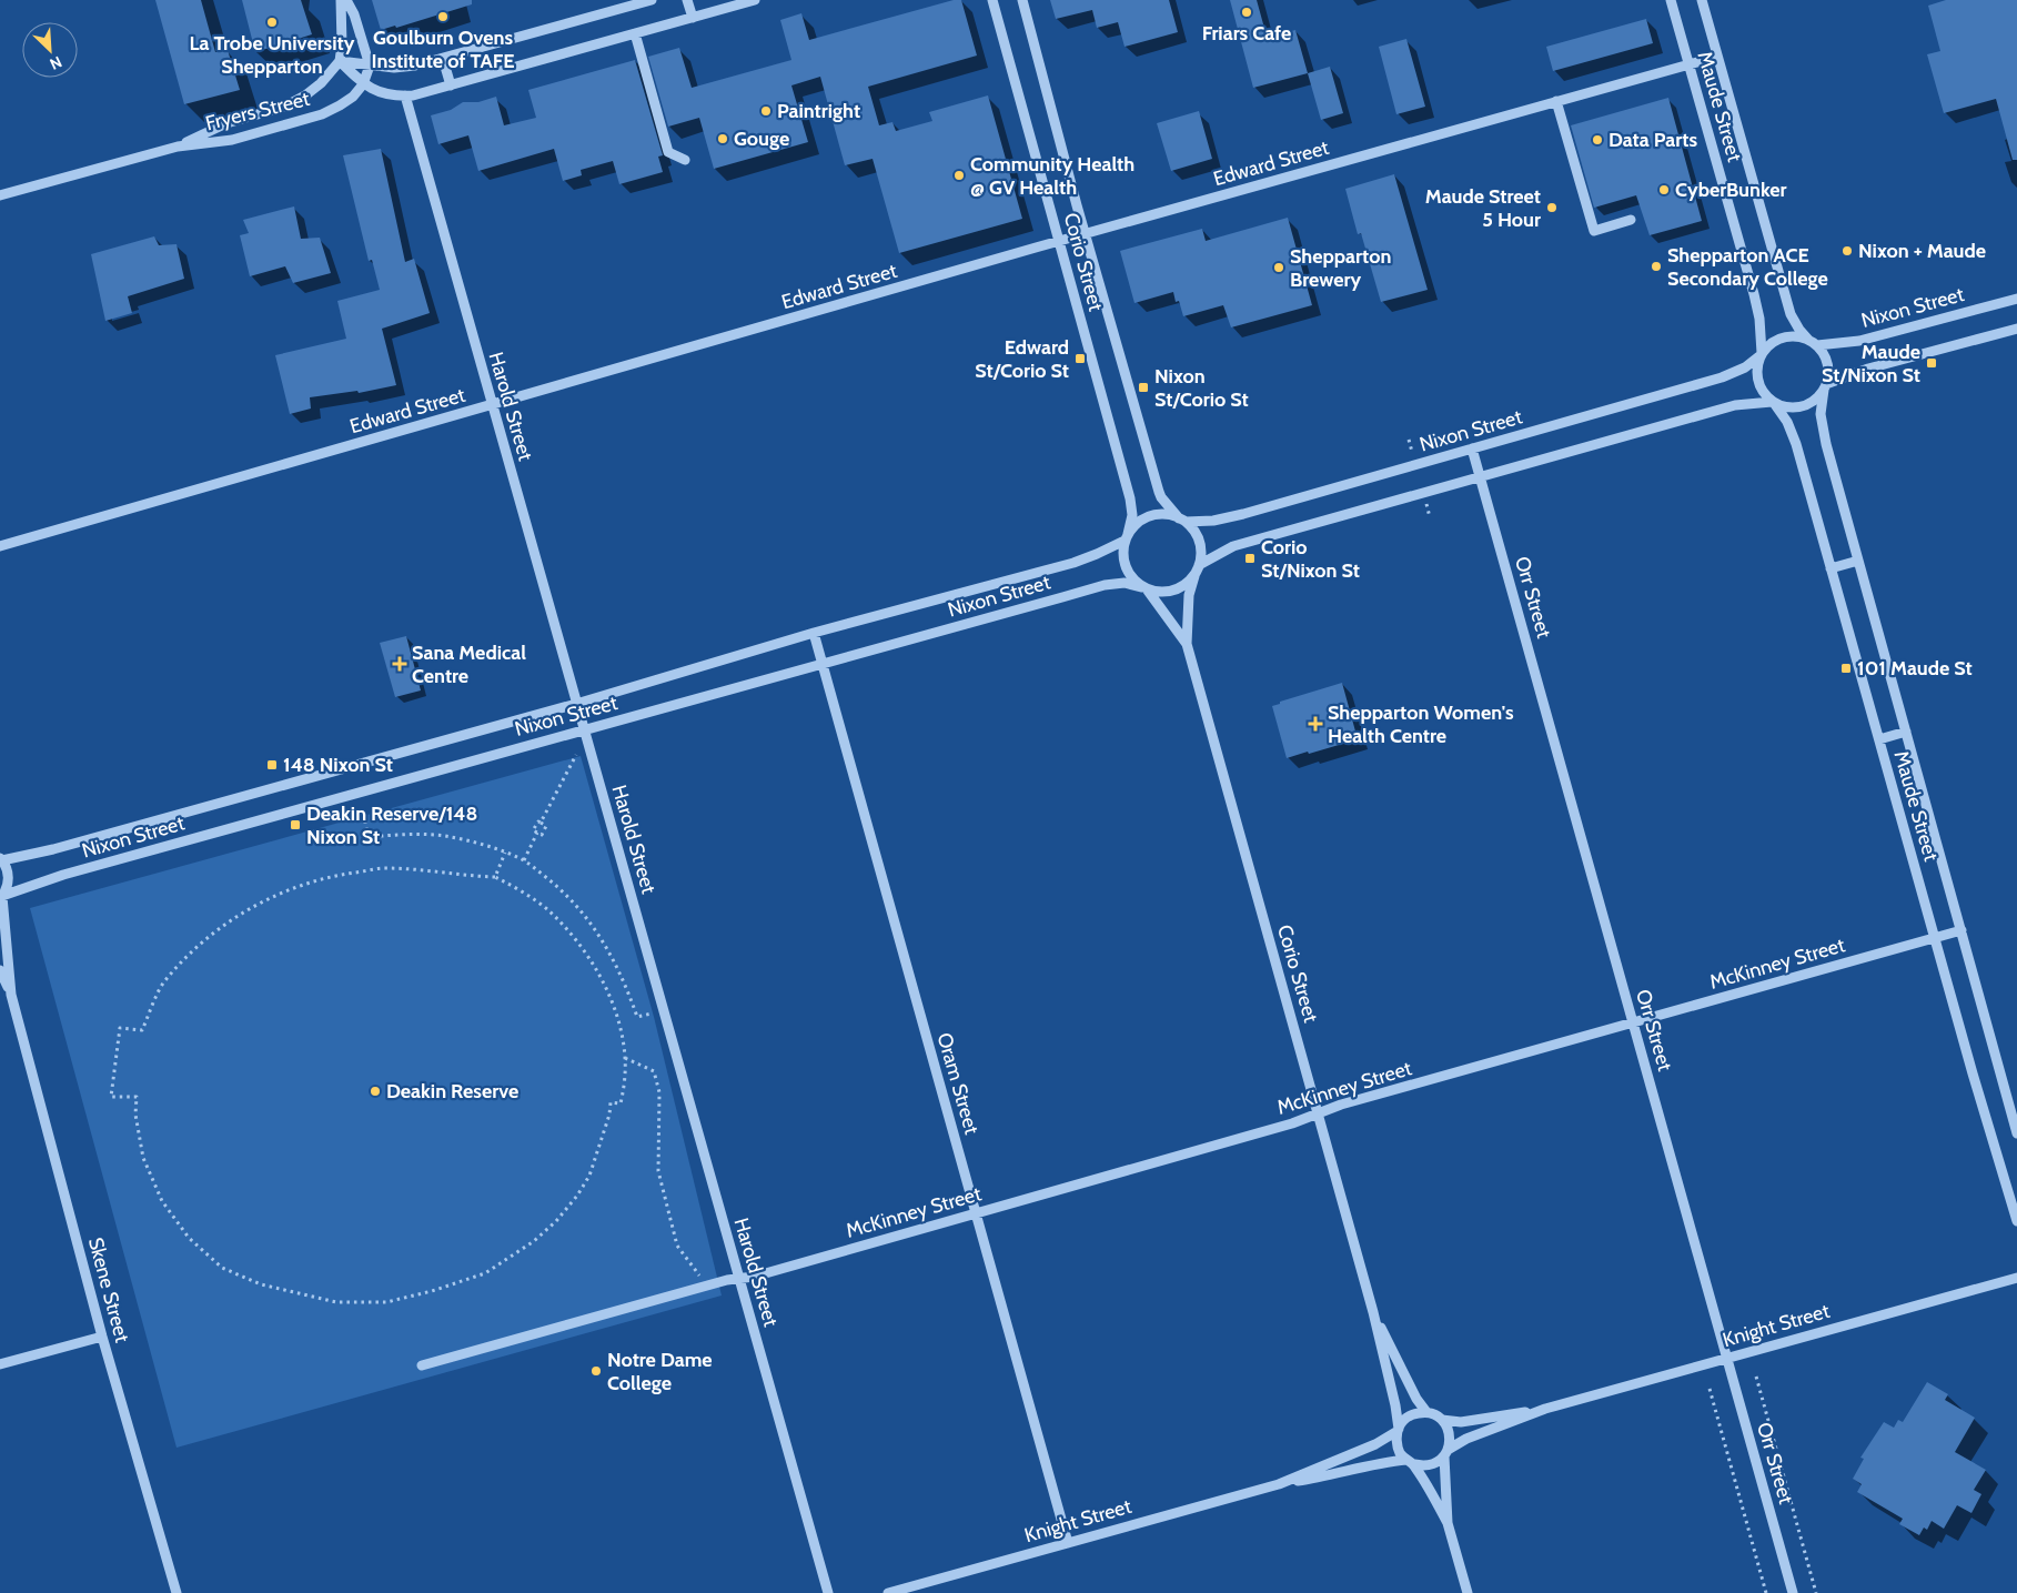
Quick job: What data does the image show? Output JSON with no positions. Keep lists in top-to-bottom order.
{
  "streets": {
    "street": [
      "Maude Street",
      "Fryers Street",
      "Edward Street",
      "Corio Street",
      "Nixon Street",
      "Harold Street",
      "Orr Street",
      "McKinney Street",
      "Oram Street",
      "Skene Street",
      "Knight Street"
    ]
  },
  "crossings": [
    ["Maude Street", "Edward Street"],
    ["Maude Street", "Nixon Street"],
    ["Maude Street", "McKinney Street"],
    ["Edward Street", "Corio Street"],
    ["Edward Street", "Harold Street"],
    ["Corio Street", "Nixon Street"],
    ["Corio Street", "McKinney Street"],
    ["Corio Street", "Knight Street"],
    ["Nixon Street", "Harold Street"],
    ["Nixon Street", "Orr Street"],
    ["Nixon Street", "Oram Street"],
    ["Nixon Street", "Skene Street"],
    ["Harold Street", "McKinney Street"],
    ["Orr Street", "McKinney Street"],
    ["Orr Street", "Knight Street"],
    ["McKinney Street", "Oram Street"],
    ["Oram Street", "Knight Street"]
  ],
  "places": {
    "other": [
      "Friars Cafe",
      "Goulburn Ovens Institute of TAFE",
      "La Trobe University Shepparton",
      "Paintright",
      "Gouge",
      "Data Parts",
      "Community Health @ GV Health",
      "CyberBunker",
      "Maude Street 5 Hour",
      "Nixon + Maude",
      "Shepparton ACE Secondary College",
      "Shepparton Brewery",
      "Deakin Reserve",
      "Notre Dame College"
    ],
    "transit": [
      "Edward St/Corio St",
      "Maude St/Nixon St",
      "Nixon St/Corio St",
      "Corio St/Nixon St",
      "101 Maude St",
      "148 Nixon St",
      "Deakin Reserve/148 Nixon St"
    ],
    "health": ["Sana Medical Centre", "Shepparton Women's Health Centre"]
  },
  "north": "bottom right"
}
